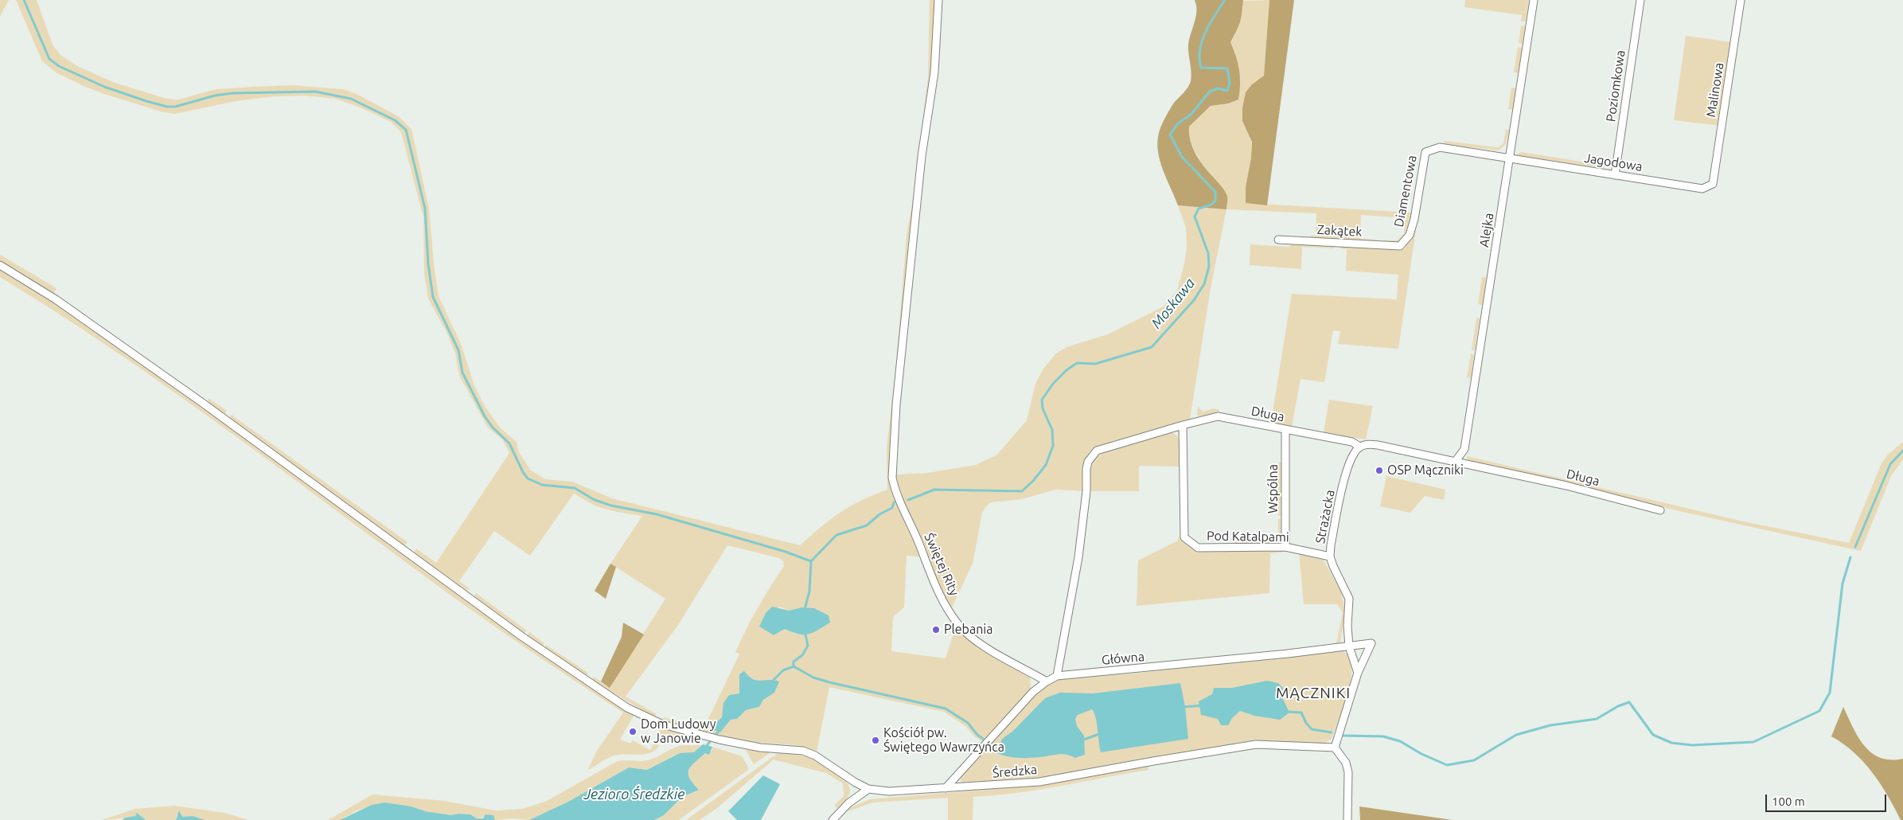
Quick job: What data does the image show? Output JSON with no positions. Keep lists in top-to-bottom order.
{
  "streets": {
    "street": [
      "Poziomkowa",
      "Malinowa",
      "Jagodowa",
      "Diamentowa",
      "Alejka",
      "Zakątek",
      "Długa",
      "Wspólna",
      "Strażacka",
      "Pod Katalpami",
      "Świętej Rity",
      "Główna",
      "Średzka"
    ]
  },
  "crossings": [
    ["Poziomkowa", "Jagodowa"],
    ["Malinowa", "Jagodowa"],
    ["Jagodowa", "Diamentowa"],
    ["Jagodowa", "Alejka"],
    ["Diamentowa", "Alejka"],
    ["Diamentowa", "Zakątek"],
    ["Alejka", "Długa"],
    ["Długa", "Wspólna"],
    ["Długa", "Strażacka"],
    ["Długa", "Pod Katalpami"],
    ["Długa", "Główna"],
    ["Wspólna", "Pod Katalpami"],
    ["Strażacka", "Pod Katalpami"],
    ["Strażacka", "Główna"],
    ["Świętej Rity", "Główna"],
    ["Główna", "Średzka"]
  ],
  "districts": ["MĄCZNIKI"],
  "water": ["Moskawa", "Jezioro Średzkie"],
  "places": [
    "OSP Mączniki",
    "Plebania",
    "Dom Ludowy w Janowie",
    "Kościół pw. Świętego Wawrzyńca"
  ],
  "scale_bar": "100 m"
}
